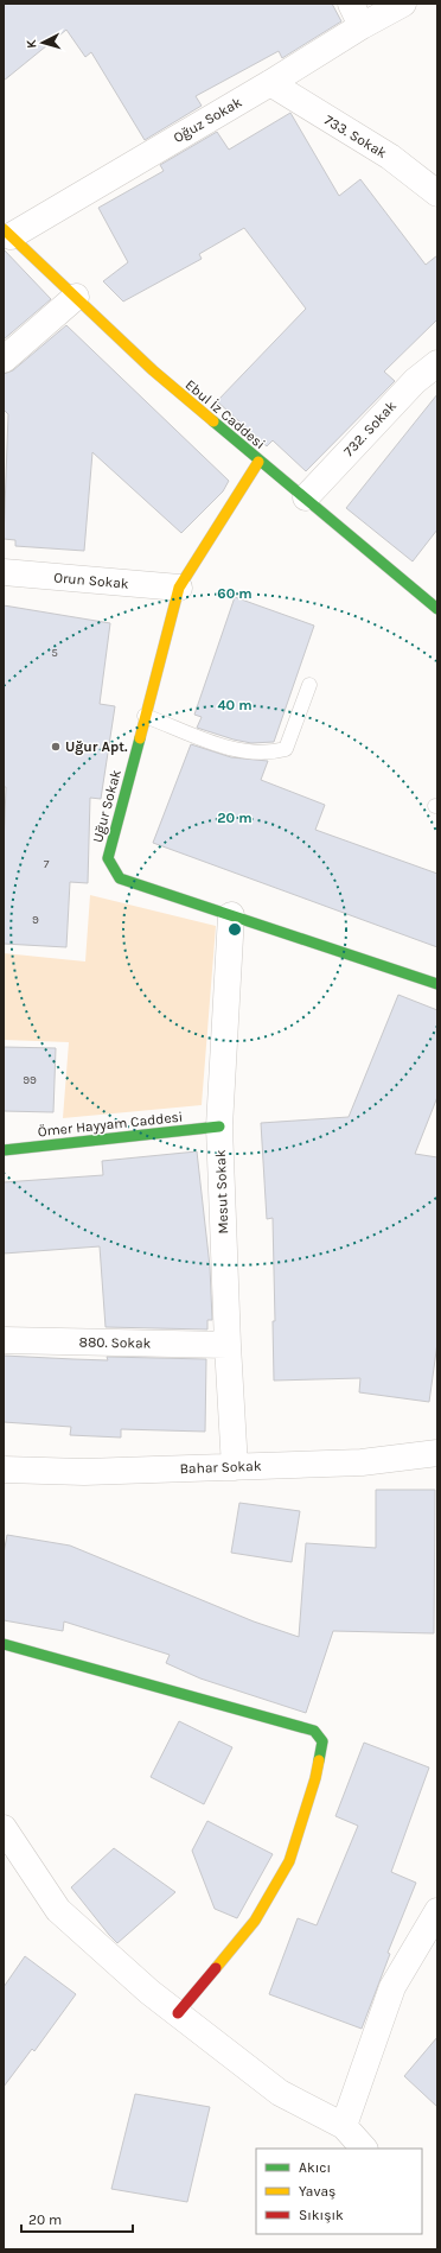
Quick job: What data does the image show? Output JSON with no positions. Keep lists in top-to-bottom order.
{
  "streets": {
    "street": [
      "Oğuz Sokak",
      "733. Sokak",
      "Ebul İz Caddesi",
      "732. Sokak",
      "Orun Sokak",
      "Uğur Sokak",
      "Ömer Hayyam Caddesi",
      "Mesut Sokak",
      "880. Sokak",
      "Bahar Sokak"
    ]
  },
  "crossings": [
    ["Oğuz Sokak", "733. Sokak"],
    ["Oğuz Sokak", "Ebul İz Caddesi"],
    ["Ebul İz Caddesi", "732. Sokak"],
    ["Ebul İz Caddesi", "Uğur Sokak"],
    ["Orun Sokak", "Uğur Sokak"],
    ["Uğur Sokak", "Mesut Sokak"],
    ["Ömer Hayyam Caddesi", "Mesut Sokak"],
    ["Mesut Sokak", "880. Sokak"],
    ["Mesut Sokak", "Bahar Sokak"]
  ],
  "places": ["Uğur Apt."],
  "house_numbers": [
    "5",
    "7",
    "9",
    "99"
  ],
  "legend": ["Akıcı", "Yavaş", "Sıkışık"],
  "scale_bar": "20 m",
  "north": "left",
  "rings": ["60 m", "40 m", "20 m"]
}
